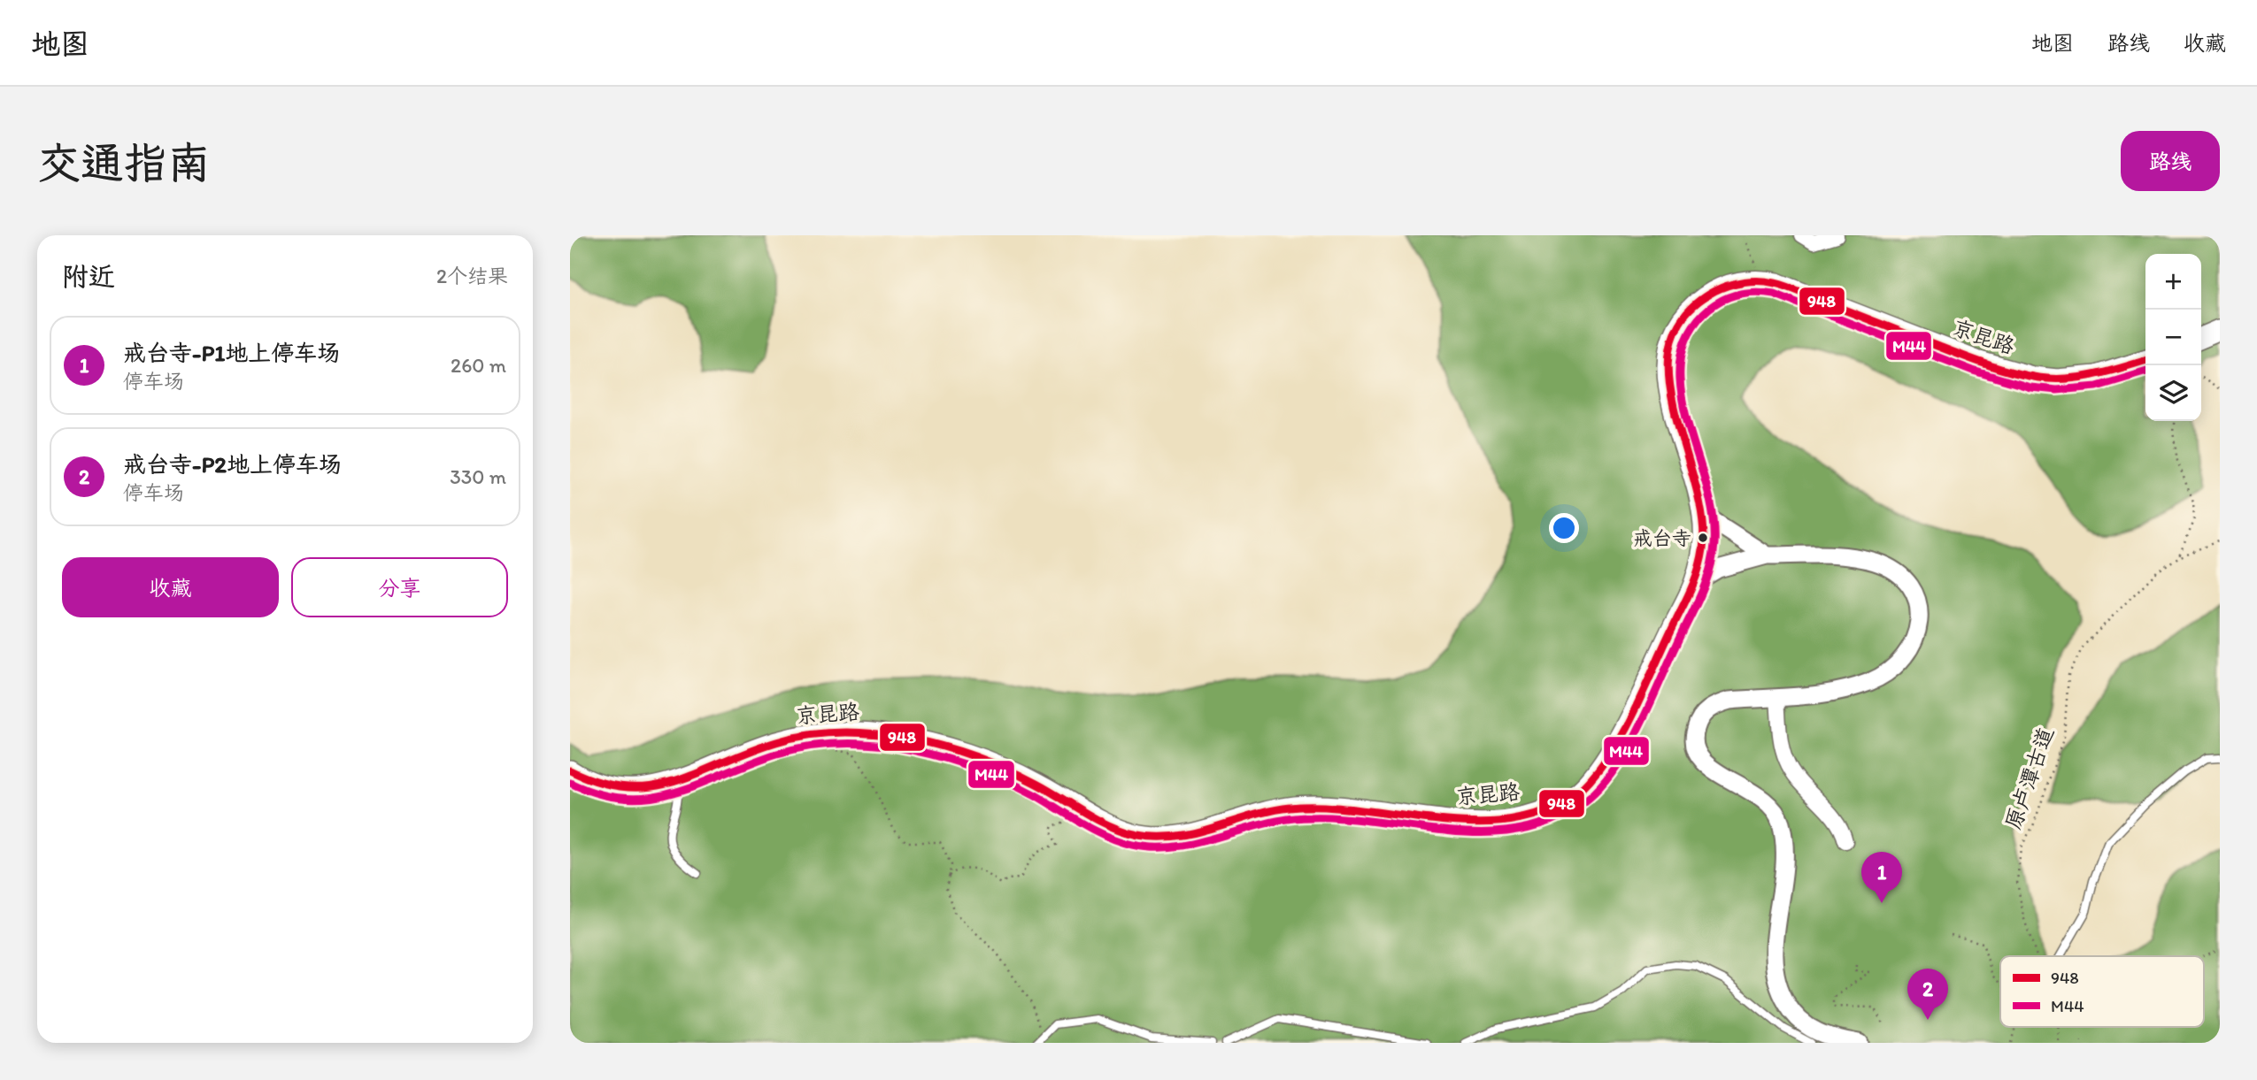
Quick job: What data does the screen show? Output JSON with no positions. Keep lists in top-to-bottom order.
{
  "streets": {
    "main road": ["京昆路"],
    "path": ["原卢潭古道"]
  },
  "places": ["戒台寺"],
  "lines": ["transit line 948", "transit line M44"],
  "legend": ["948", "M44"],
  "page": {
    "header": "地图",
    "nav": ["地图", "路线", "收藏"],
    "buttons": [
      "路线",
      ["收藏", "分享"]
    ],
    "title": "交通指南",
    "heading": ["附近", "2个结果"],
    "map_buttons": ["+", "−"],
    "list": [
      {
        "mark": "1",
        "name": "戒台寺-P1地上停车场",
        "note": "停车场",
        "value": "260 m"
      },
      {
        "mark": "2",
        "name": "戒台寺-P2地上停车场",
        "note": "停车场",
        "value": "330 m"
      }
    ],
    "pins": ["1", "2"]
  }
}
